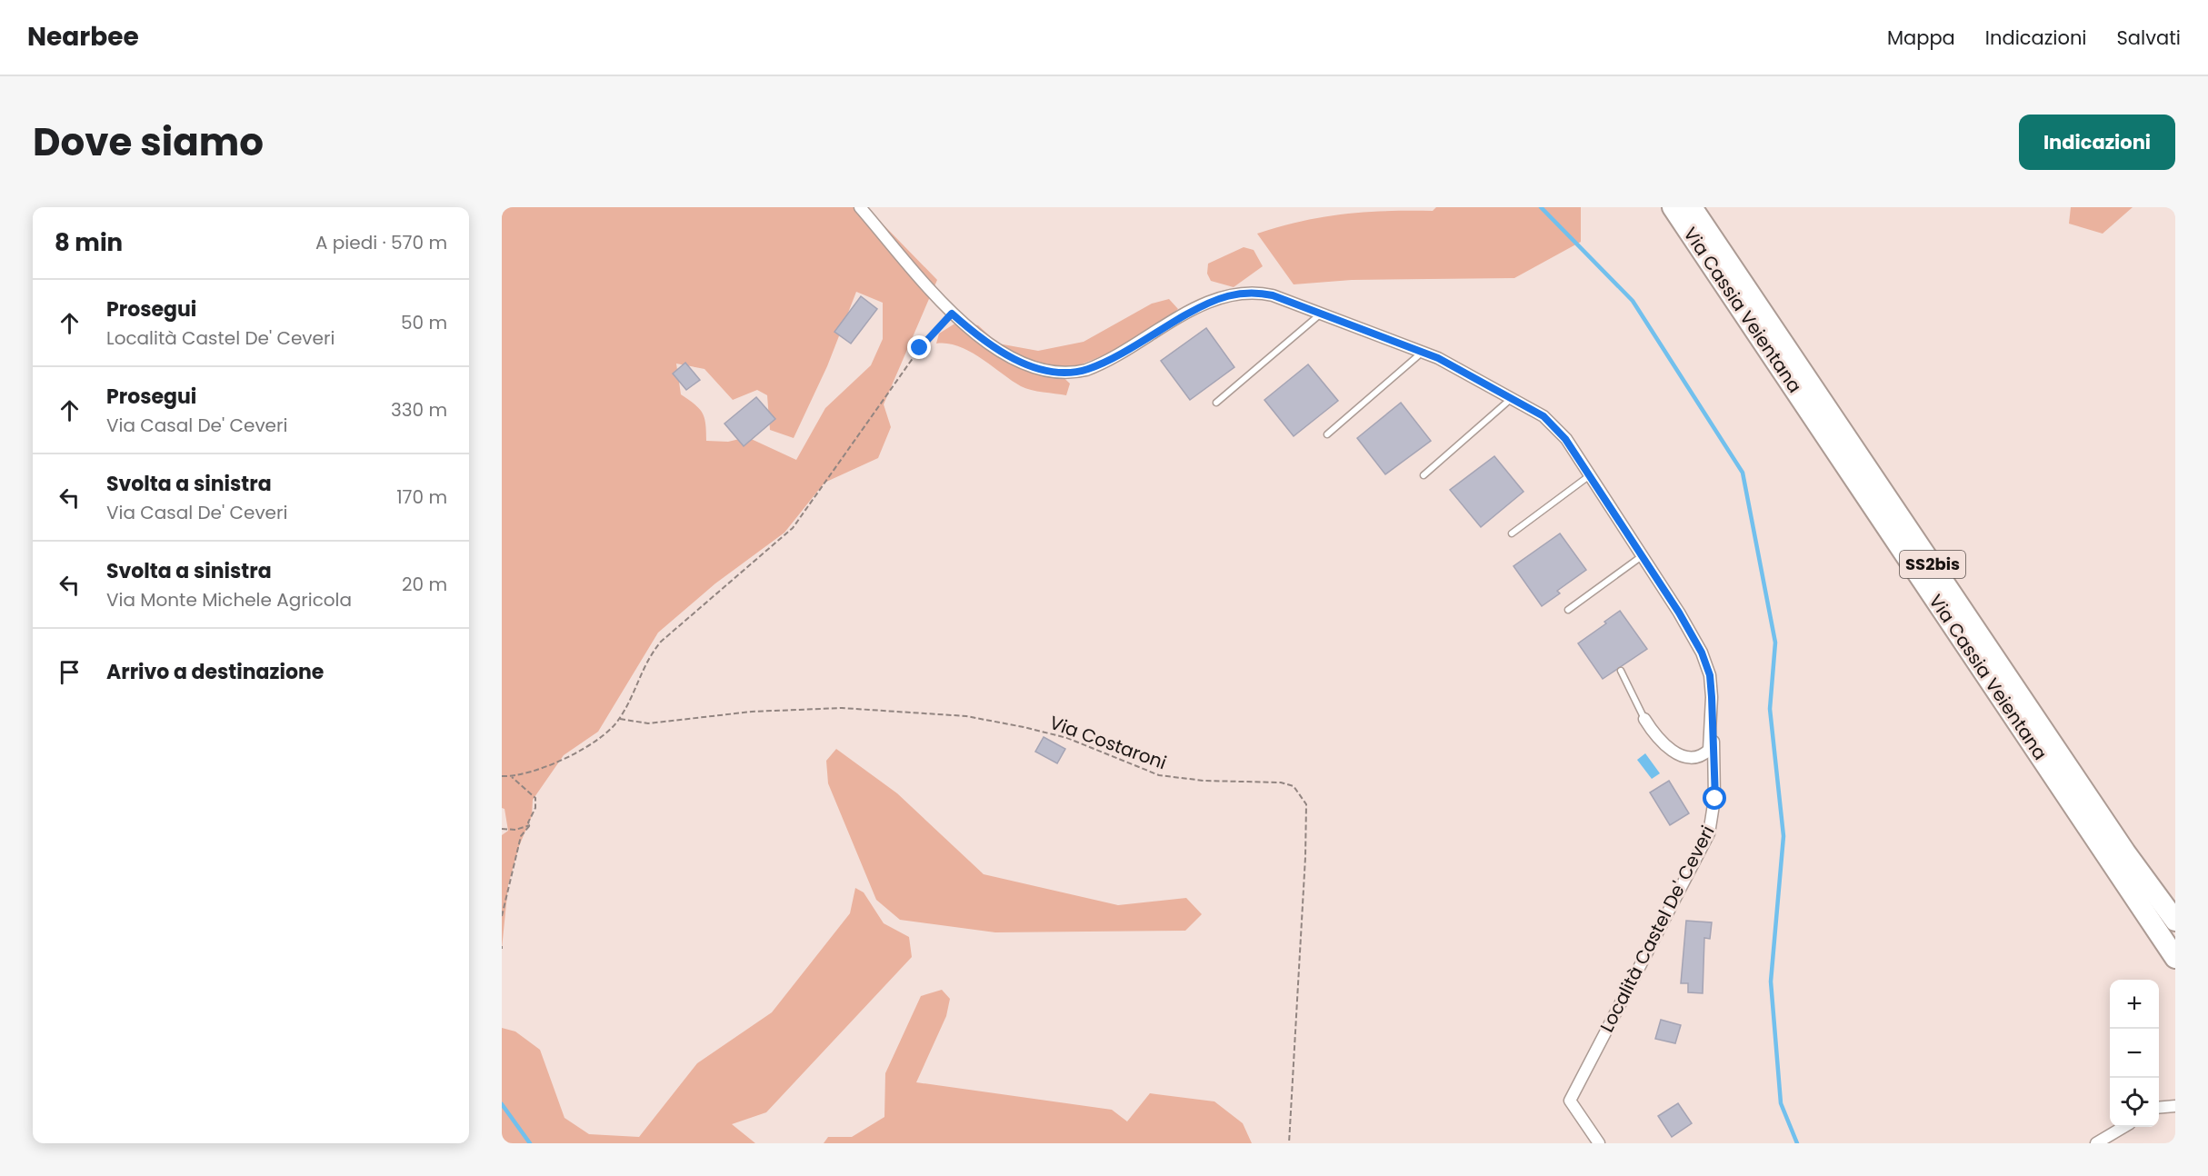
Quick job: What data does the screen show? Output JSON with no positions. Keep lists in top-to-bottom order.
{
  "streets": {
    "highway": ["Via Cassia Veientana", "SS2bis"],
    "street": ["Località Castel De' Ceveri"],
    "path": ["Via Costaroni"]
  },
  "page": {
    "header": "Nearbee",
    "nav": ["Mappa", "Indicazioni", "Salvati"],
    "title": "Dove siamo",
    "buttons": "Indicazioni",
    "heading": ["8 min", "A piedi · 570 m"],
    "list": [
      ["Prosegui", "Località Castel De' Ceveri", "50 m"],
      ["Prosegui", "Via Casal De' Ceveri", "330 m"],
      ["Svolta a sinistra", "Via Casal De' Ceveri", "170 m"],
      ["Svolta a sinistra", "Via Monte Michele Agricola", "20 m"],
      "Arrivo a destinazione"
    ],
    "map_buttons": ["+", "−"]
  }
}
